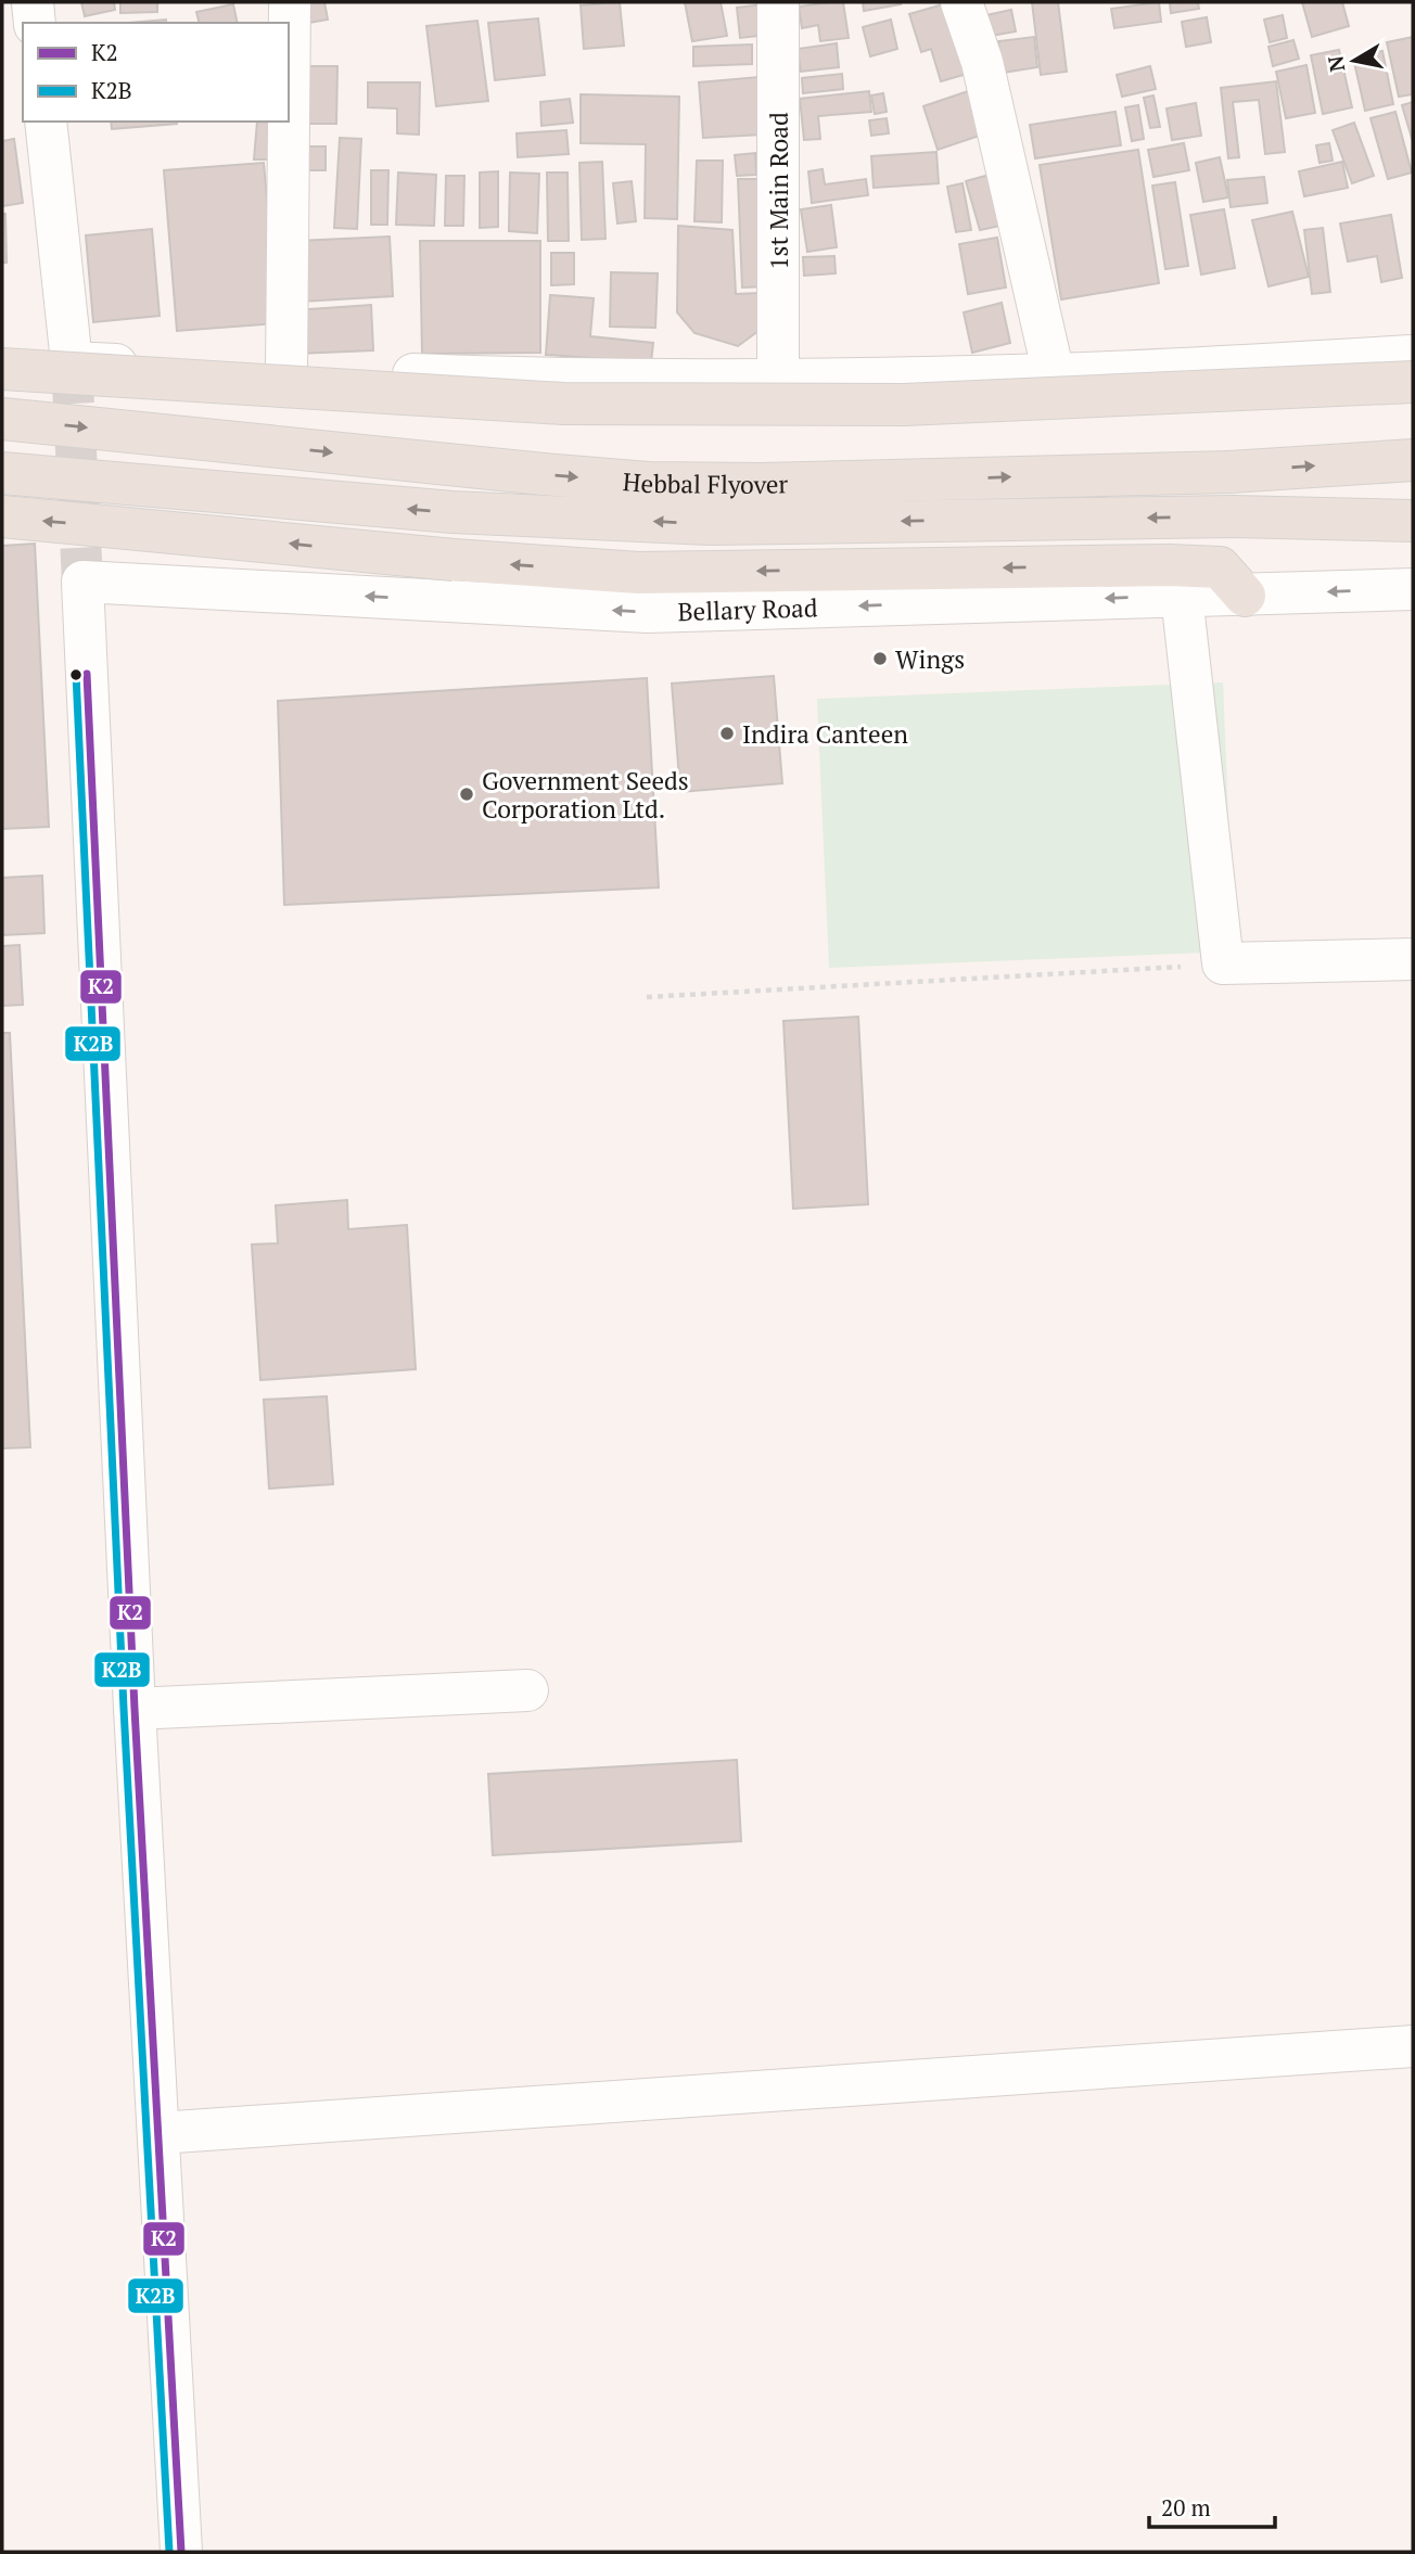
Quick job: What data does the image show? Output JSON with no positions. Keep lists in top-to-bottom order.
{
  "streets": {
    "highway": ["Hebbal Flyover"],
    "street": ["1st Main Road", "Bellary Road"]
  },
  "places": ["Wings", "Indira Canteen", "Government Seeds Corporation Ltd."],
  "lines": ["transit line K2", "transit line K2B"],
  "legend": ["K2", "K2B"],
  "scale_bar": "20 m",
  "north": "left"
}
